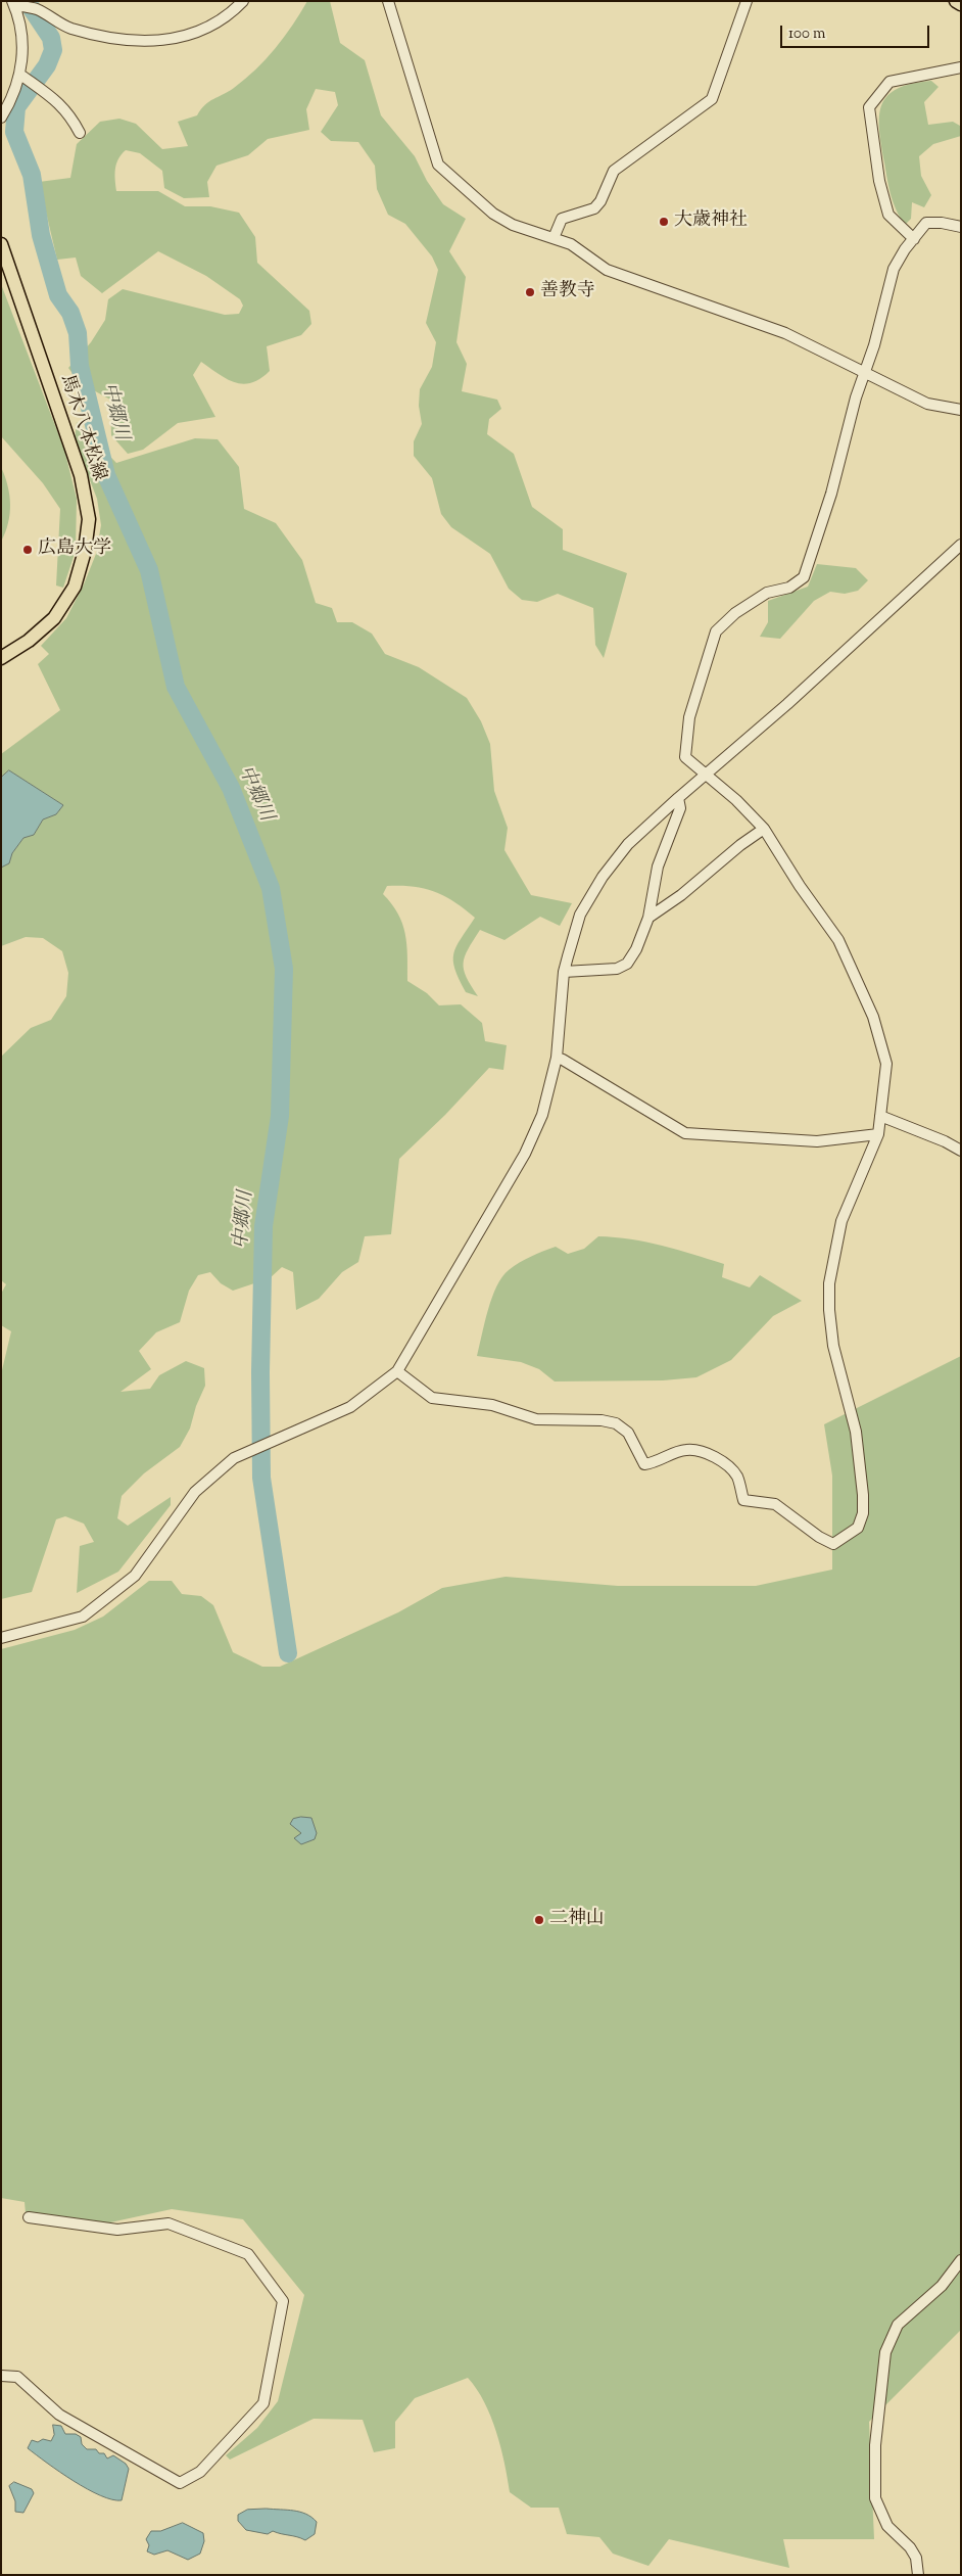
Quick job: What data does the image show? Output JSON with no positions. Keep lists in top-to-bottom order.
{
  "streets": {
    "main road": ["馬木八本松線"]
  },
  "water": ["中郷川"],
  "places": [
    "大歳神社",
    "善教寺",
    "広島大学",
    "二神山"
  ],
  "scale_bar": "100 m"
}
